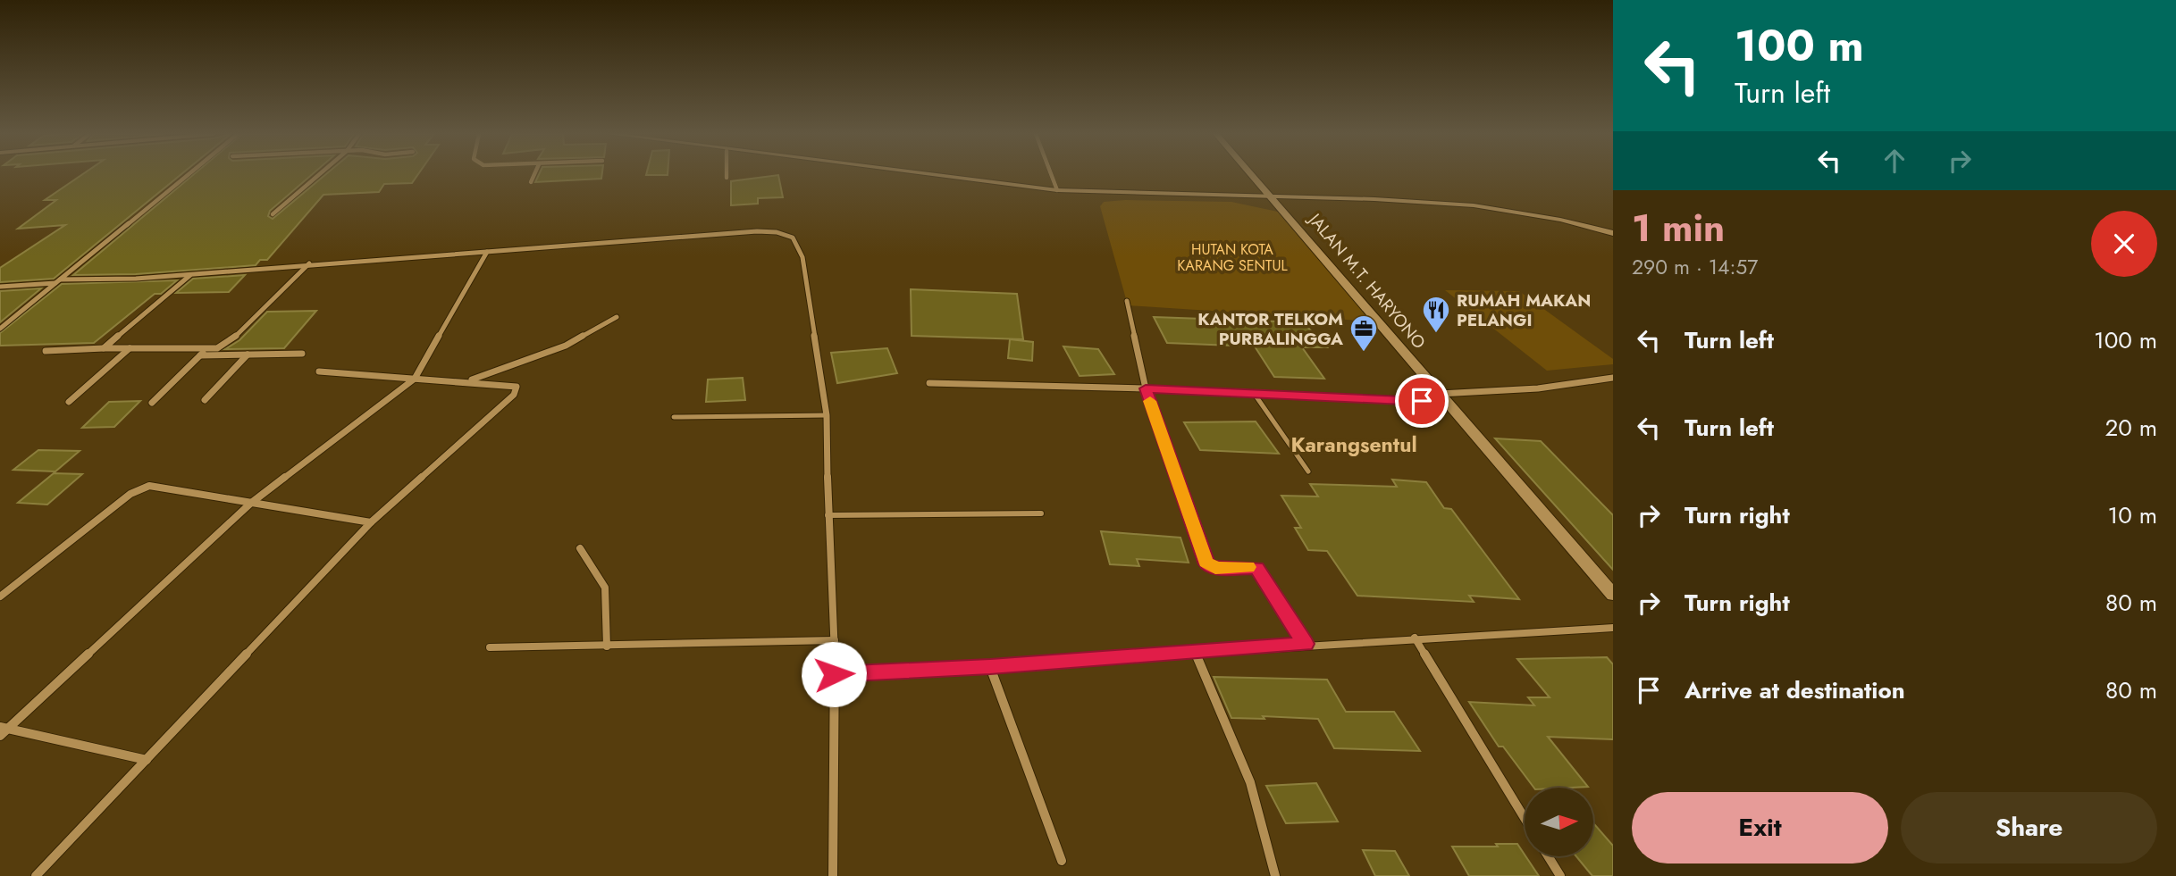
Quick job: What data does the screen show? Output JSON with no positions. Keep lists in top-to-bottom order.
{
  "streets": {
    "main road": ["JALAN M.T. HARYONO"]
  },
  "districts": ["Karangsentul"],
  "parks": ["HUTAN KOTA KARANG SENTUL"],
  "places": {
    "restaurant": ["RUMAH MAKAN PELANGI"],
    "office": ["KANTOR TELKOM PURBALINGGA"]
  },
  "north": "right",
  "page": {
    "turn": ["100 m", "Turn left"],
    "heading": ["1 min", "290 m · 14:57"],
    "list": [
      {
        "name": "Turn left",
        "value": "100 m"
      },
      {
        "name": "Turn left",
        "value": "20 m"
      },
      {
        "name": "Turn right",
        "value": "10 m"
      },
      {
        "name": "Turn right",
        "value": "80 m"
      },
      {
        "name": "Arrive at destination",
        "value": "80 m"
      }
    ],
    "buttons": ["Exit", "Share"]
  }
}
